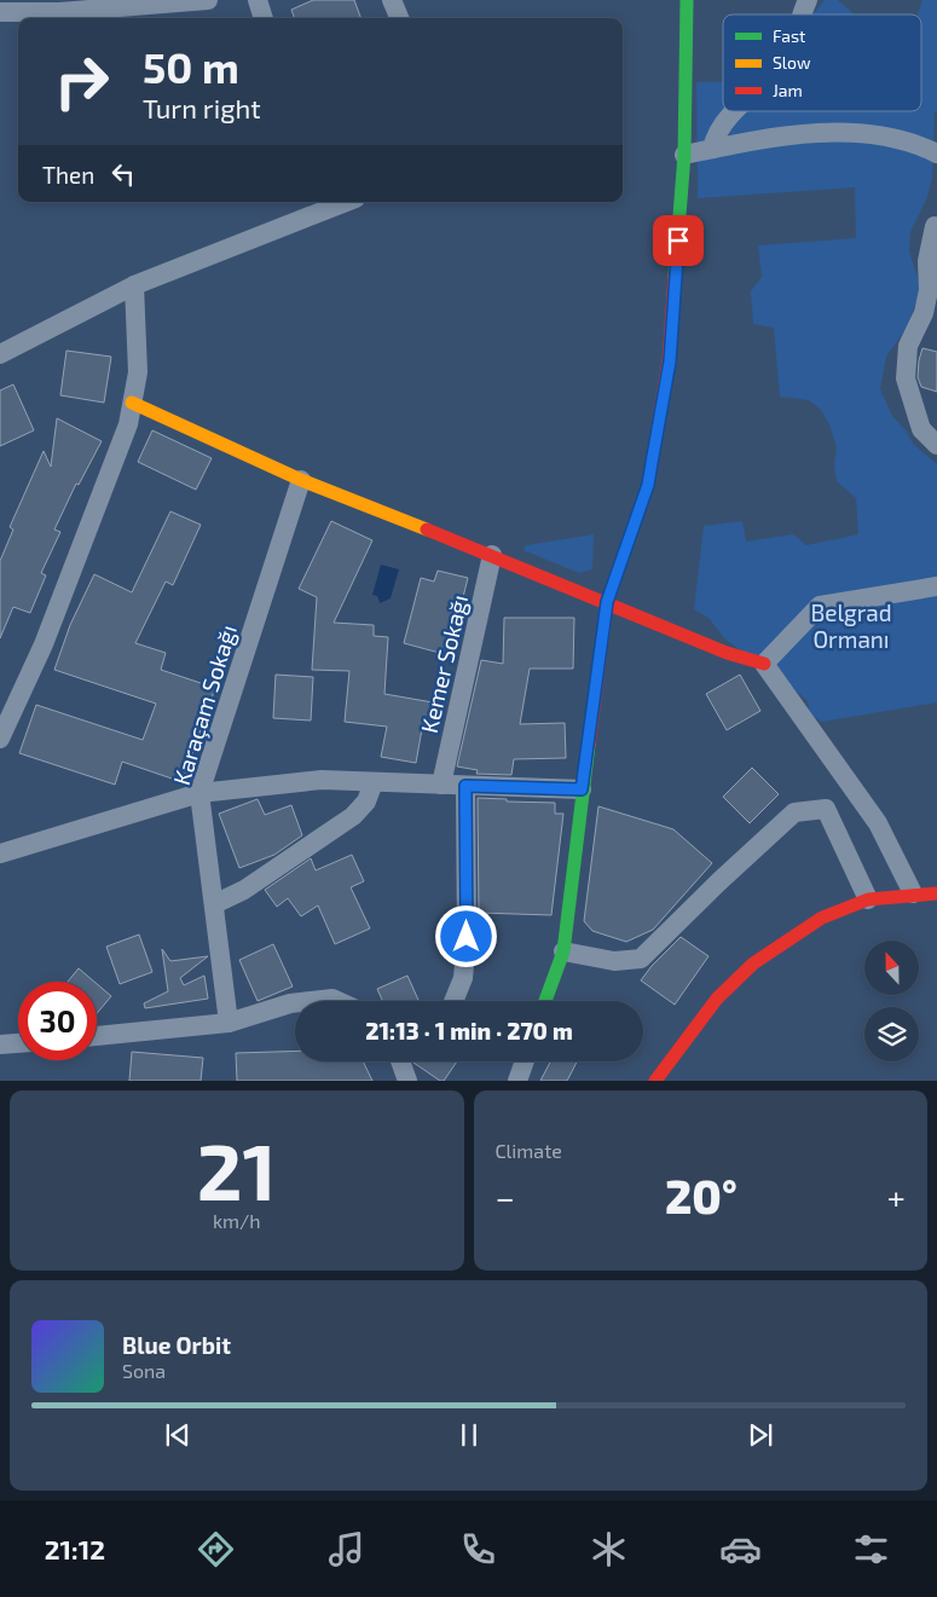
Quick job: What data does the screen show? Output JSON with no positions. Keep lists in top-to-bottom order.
{
  "streets": {
    "street": ["Kemer Sokağı", "Karaçam Sokağı"]
  },
  "parks": ["Belgrad Ormanı"],
  "legend": ["Fast", "Slow", "Jam"],
  "north": "top",
  "page": {
    "turn": ["50 m", "Turn right"],
    "then": "Then",
    "limit": "30",
    "trip": "21:13 · 1 min · 270 m",
    "tile": [
      ["21", "km/h"],
      "Climate"
    ],
    "heat": ["−", "20°", "+"],
    "song": ["Blue Orbit", "Sona"],
    "tabs": "21:12"
  }
}
